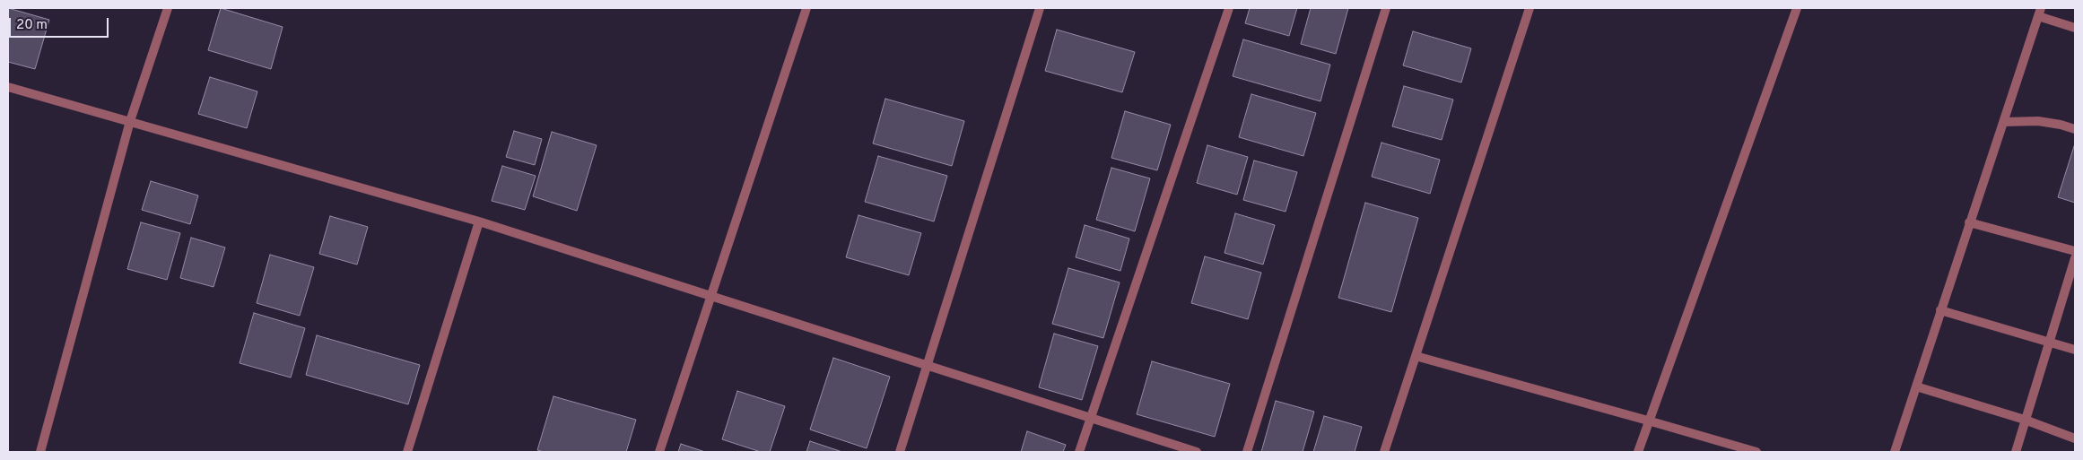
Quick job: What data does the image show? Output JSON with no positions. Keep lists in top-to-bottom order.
{
  "scale_bar": "20 m"
}
